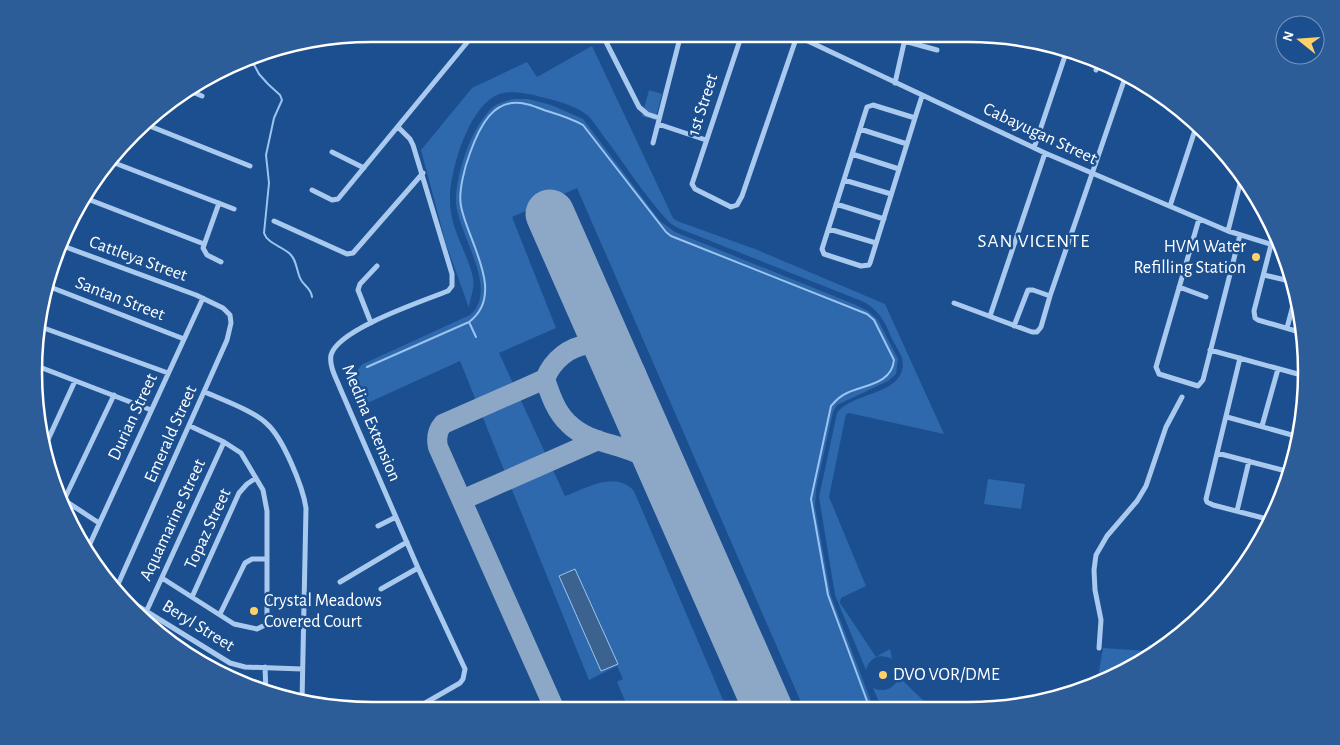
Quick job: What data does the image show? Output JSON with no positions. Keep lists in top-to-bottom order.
{
  "streets": {
    "street": [
      "1st Street",
      "Cabayugan Street",
      "Cattleya Street",
      "Santan Street",
      "Durian Street",
      "Medina Extension",
      "Emerald Street",
      "Aquamarine Street",
      "Topaz Street",
      "Beryl Street"
    ]
  },
  "crossings": [
    ["Cattleya Street", "Durian Street"],
    ["Cattleya Street", "Emerald Street"],
    ["Santan Street", "Durian Street"],
    ["Durian Street", "Emerald Street"],
    ["Aquamarine Street", "Beryl Street"]
  ],
  "districts": ["SAN VICENTE"],
  "places": ["HVM Water Refilling Station", "Crystal Meadows Covered Court", "DVO VOR/DME"],
  "north": "left"
}
